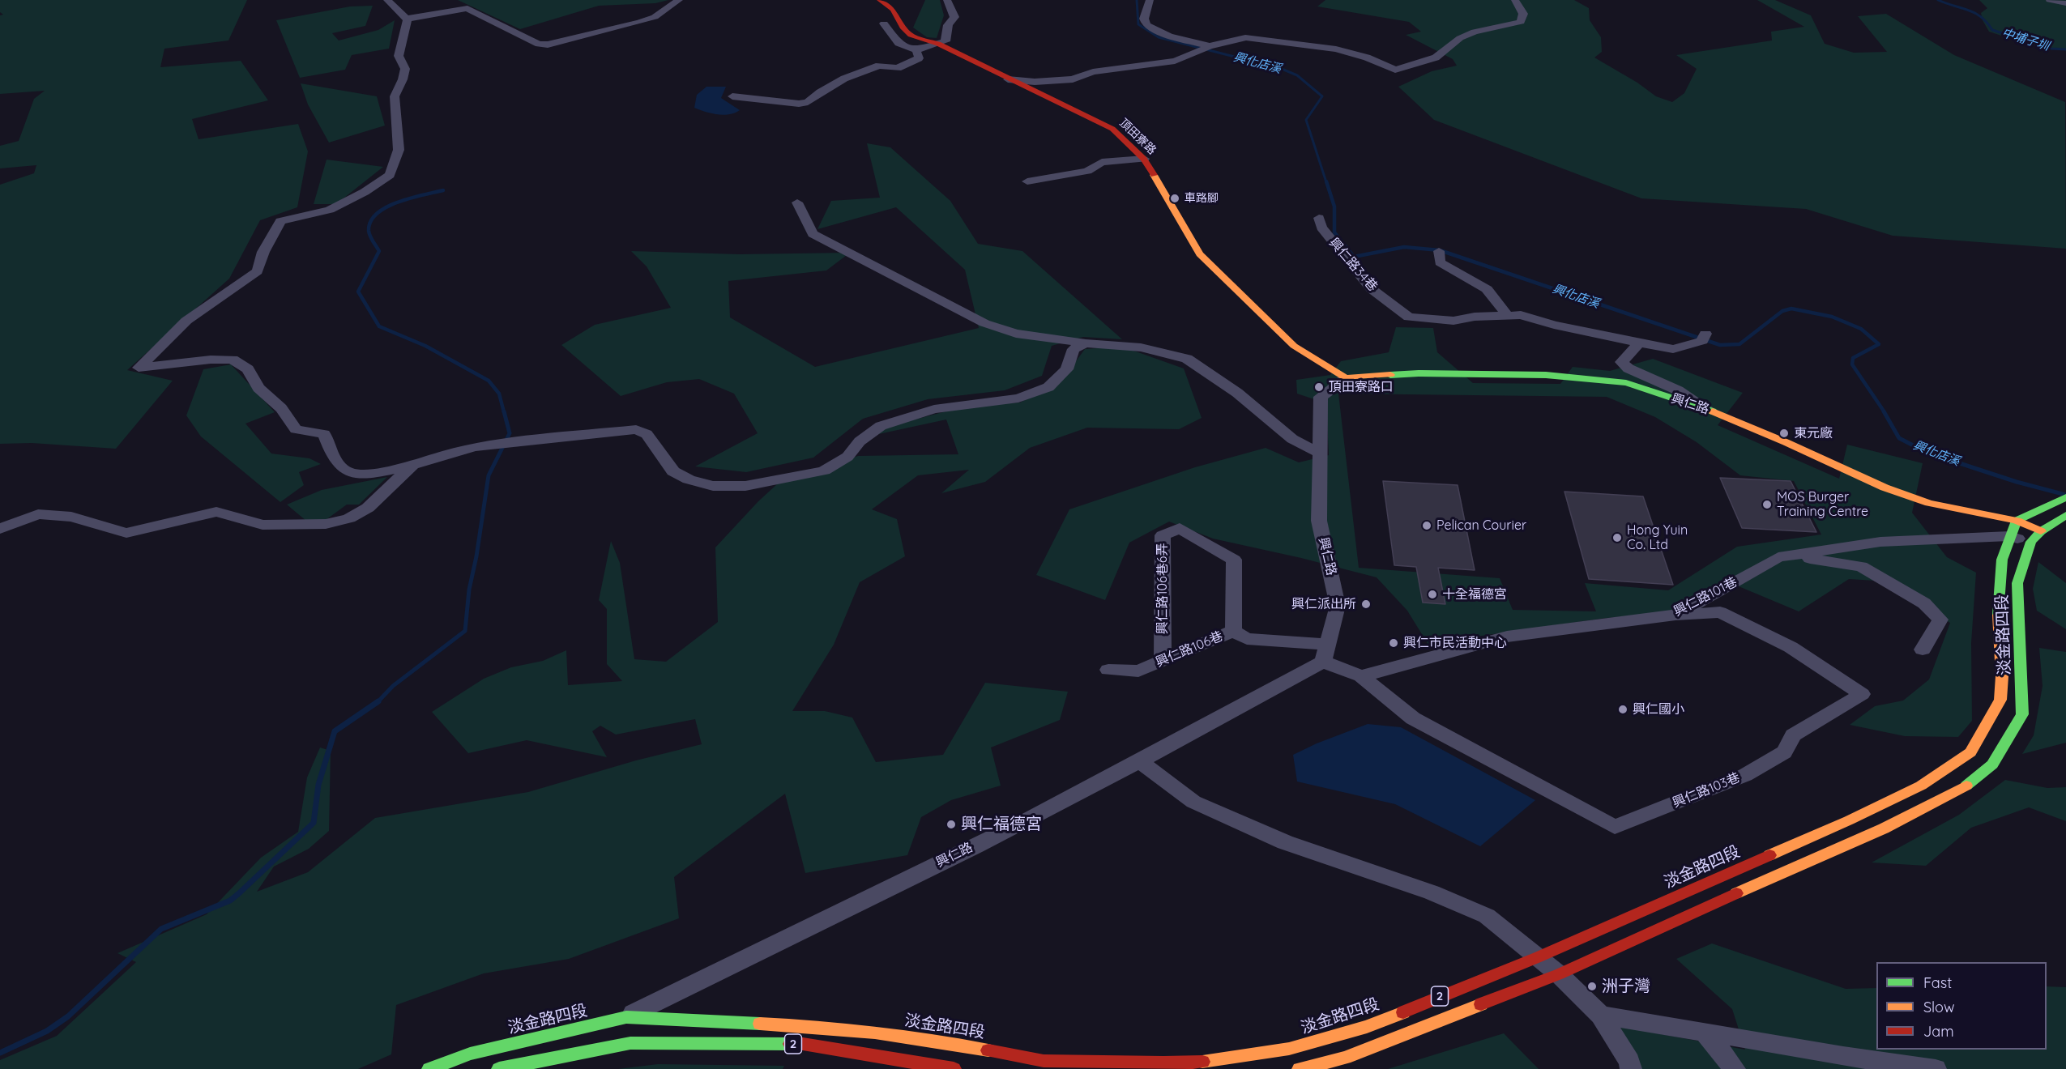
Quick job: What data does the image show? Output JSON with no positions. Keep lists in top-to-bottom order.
{
  "streets": {
    "main road": [
      "頂田寮路",
      "興仁路",
      "淡金路四段",
      "2"
    ],
    "street": [
      "興仁路34巷",
      "興仁路106巷6弄",
      "興仁路101巷",
      "興仁路106巷",
      "興仁路103巷"
    ]
  },
  "crossings": [
    ["頂田寮路", "興仁路"],
    ["興仁路", "興仁路101巷"],
    ["興仁路", "淡金路四段"],
    ["興仁路", "興仁路106巷"],
    ["興仁路106巷6弄", "興仁路106巷"],
    ["興仁路101巷", "淡金路四段"],
    ["興仁路101巷", "興仁路103巷"]
  ],
  "water": ["中埔子圳", "興化店溪"],
  "places": [
    "車路腳",
    "頂田寮路口",
    "東元廠",
    "MOS Burger Training Centre",
    "Pelican Courier",
    "Hong Yuin Co. Ltd",
    "十全福德宮",
    "興仁派出所",
    "興仁市民活動中心",
    "興仁國小",
    "興仁福德宮",
    "洲子灣"
  ],
  "legend": ["Fast", "Slow", "Jam"]
}
